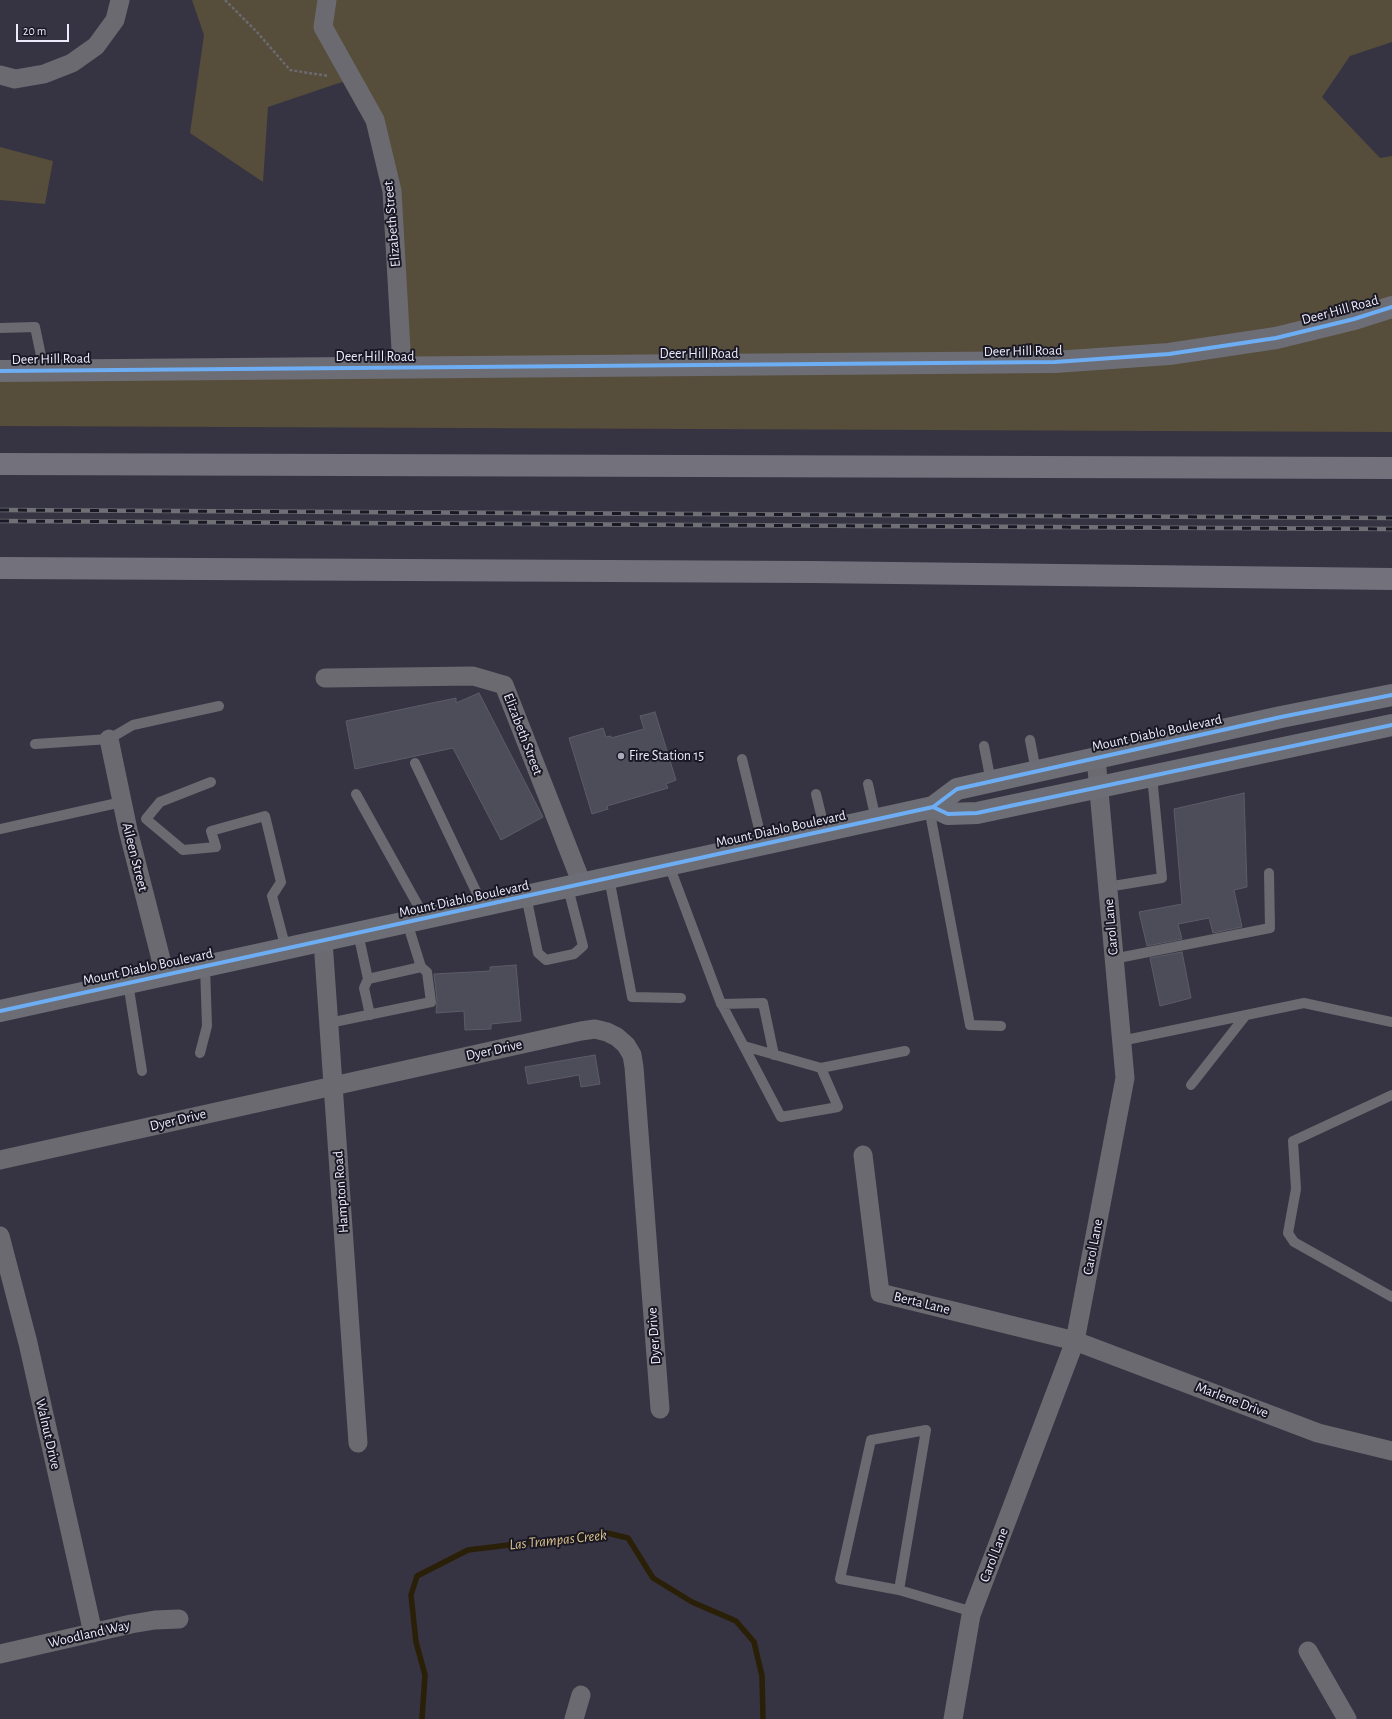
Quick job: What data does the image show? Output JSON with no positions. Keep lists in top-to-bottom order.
{
  "streets": {
    "main road": ["Deer Hill Road", "Mount Diablo Boulevard"],
    "street": [
      "Elizabeth Street",
      "Aileen Street",
      "Carol Lane",
      "Dyer Drive",
      "Hampton Road",
      "Berta Lane",
      "Marlene Drive",
      "Walnut Drive",
      "Woodland Way"
    ]
  },
  "crossings": [
    ["Elizabeth Street", "Deer Hill Road"],
    ["Elizabeth Street", "Mount Diablo Boulevard"],
    ["Mount Diablo Boulevard", "Aileen Street"],
    ["Mount Diablo Boulevard", "Carol Lane"],
    ["Mount Diablo Boulevard", "Hampton Road"],
    ["Carol Lane", "Berta Lane"],
    ["Carol Lane", "Marlene Drive"],
    ["Dyer Drive", "Hampton Road"],
    ["Berta Lane", "Marlene Drive"],
    ["Walnut Drive", "Woodland Way"]
  ],
  "water": ["Las Trampas Creek"],
  "places": ["Fire Station 15"],
  "scale_bar": "20 m"
}
